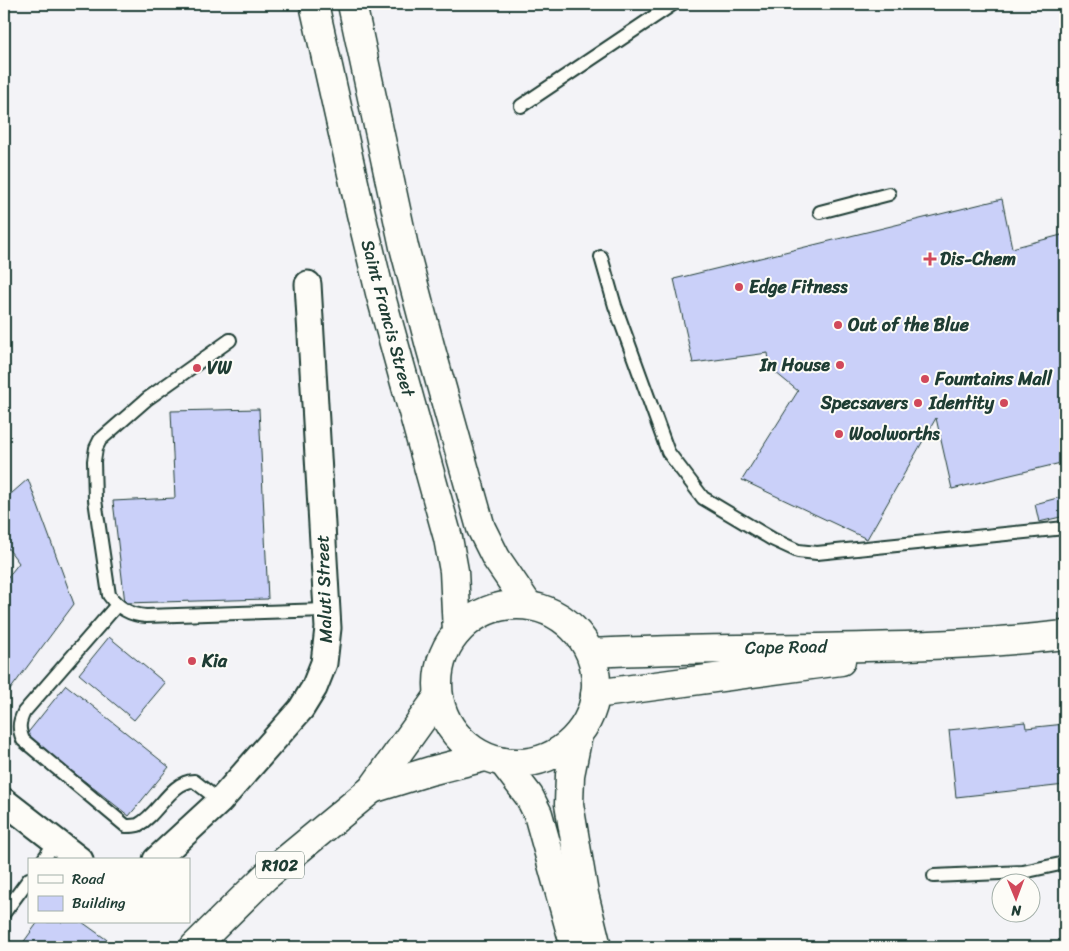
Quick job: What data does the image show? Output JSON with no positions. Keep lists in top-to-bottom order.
{
  "streets": {
    "main road": ["Saint Francis Street", "Cape Road", "R102"],
    "street": ["Maluti Street"]
  },
  "crossings": [
    ["Saint Francis Street", "Cape Road"],
    ["Saint Francis Street", "R102"],
    ["Cape Road", "R102"]
  ],
  "places": {
    "health": ["Dis-Chem"],
    "other": [
      "Edge Fitness",
      "Out of the Blue",
      "In House",
      "VW",
      "Fountains Mall",
      "Specsavers",
      "Identity",
      "Woolworths",
      "Kia"
    ]
  },
  "legend": ["Road", "Building"],
  "north": "bottom"
}
